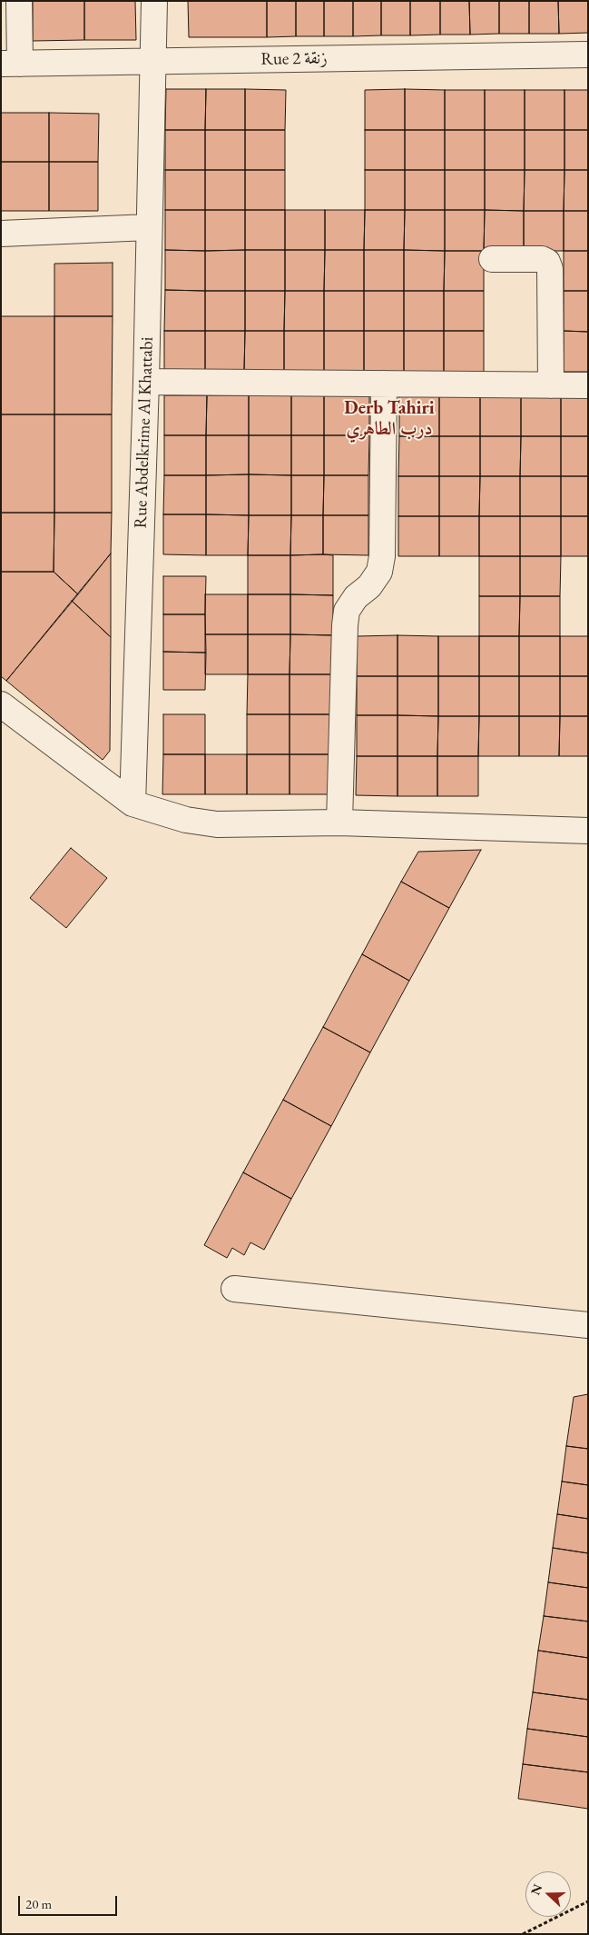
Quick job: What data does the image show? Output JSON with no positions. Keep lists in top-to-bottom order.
{
  "streets": {
    "street": ["Rue 2 زنقة", "Rue Abdelkrime Al Khattabi"]
  },
  "crossings": [
    ["Rue 2 زنقة", "Rue Abdelkrime Al Khattabi"]
  ],
  "districts": ["Derb Tahiri درب الطاهري"],
  "scale_bar": "20 m",
  "north": "left"
}
